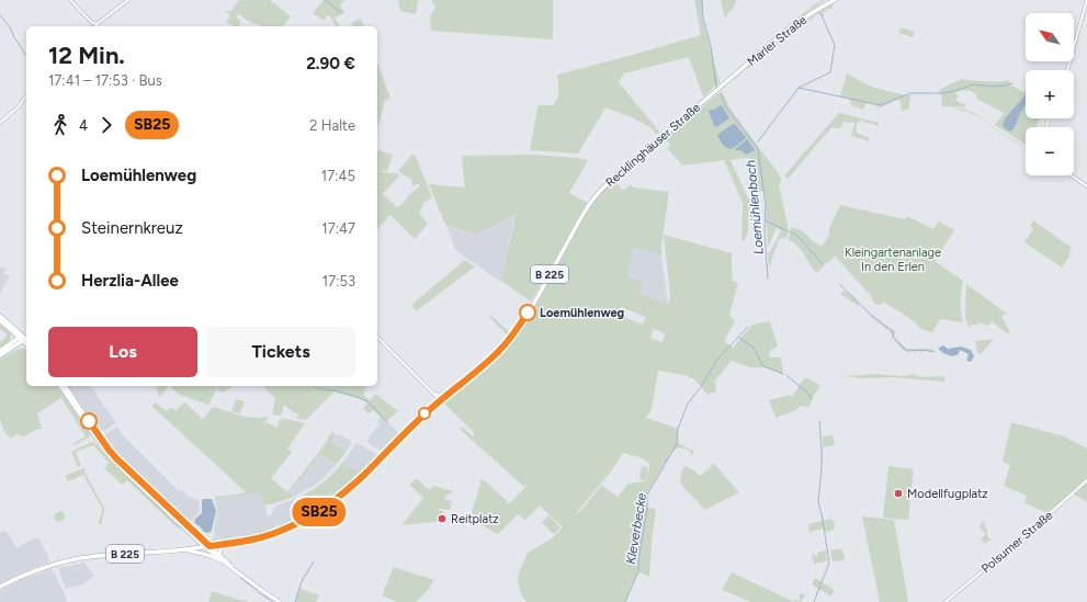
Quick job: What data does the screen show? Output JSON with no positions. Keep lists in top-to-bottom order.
{
  "streets": {
    "main road": ["Marler Straße", "Recklinghäuser Straße", "B 225"],
    "street": ["Polsumer Straße"]
  },
  "crossings": [
    ["Marler Straße", "Recklinghäuser Straße"],
    ["Recklinghäuser Straße", "B 225"]
  ],
  "water": ["Loemühlenbach", "Kleverbecke"],
  "parks": ["Kleingartenanlage In den Erlen"],
  "places": ["Loemühlenweg", "Modellfugplatz", "Reitplatz"],
  "lines": ["bus line SB25"],
  "north": "top left",
  "page": {
    "on_map": "SB25",
    "map_buttons": ["+", "−"],
    "heading": ["12 Min.", "17:41 – 17:53 · Bus", "2.90 €"],
    "legs": ["4", "SB25", "2 Halte"],
    "list": [
      {
        "name": "Loemühlenweg",
        "value": "17:45"
      },
      {
        "name": "Steinernkreuz",
        "value": "17:47"
      },
      {
        "name": "Herzlia-Allee",
        "value": "17:53"
      }
    ],
    "buttons": ["Los", "Tickets"]
  }
}
